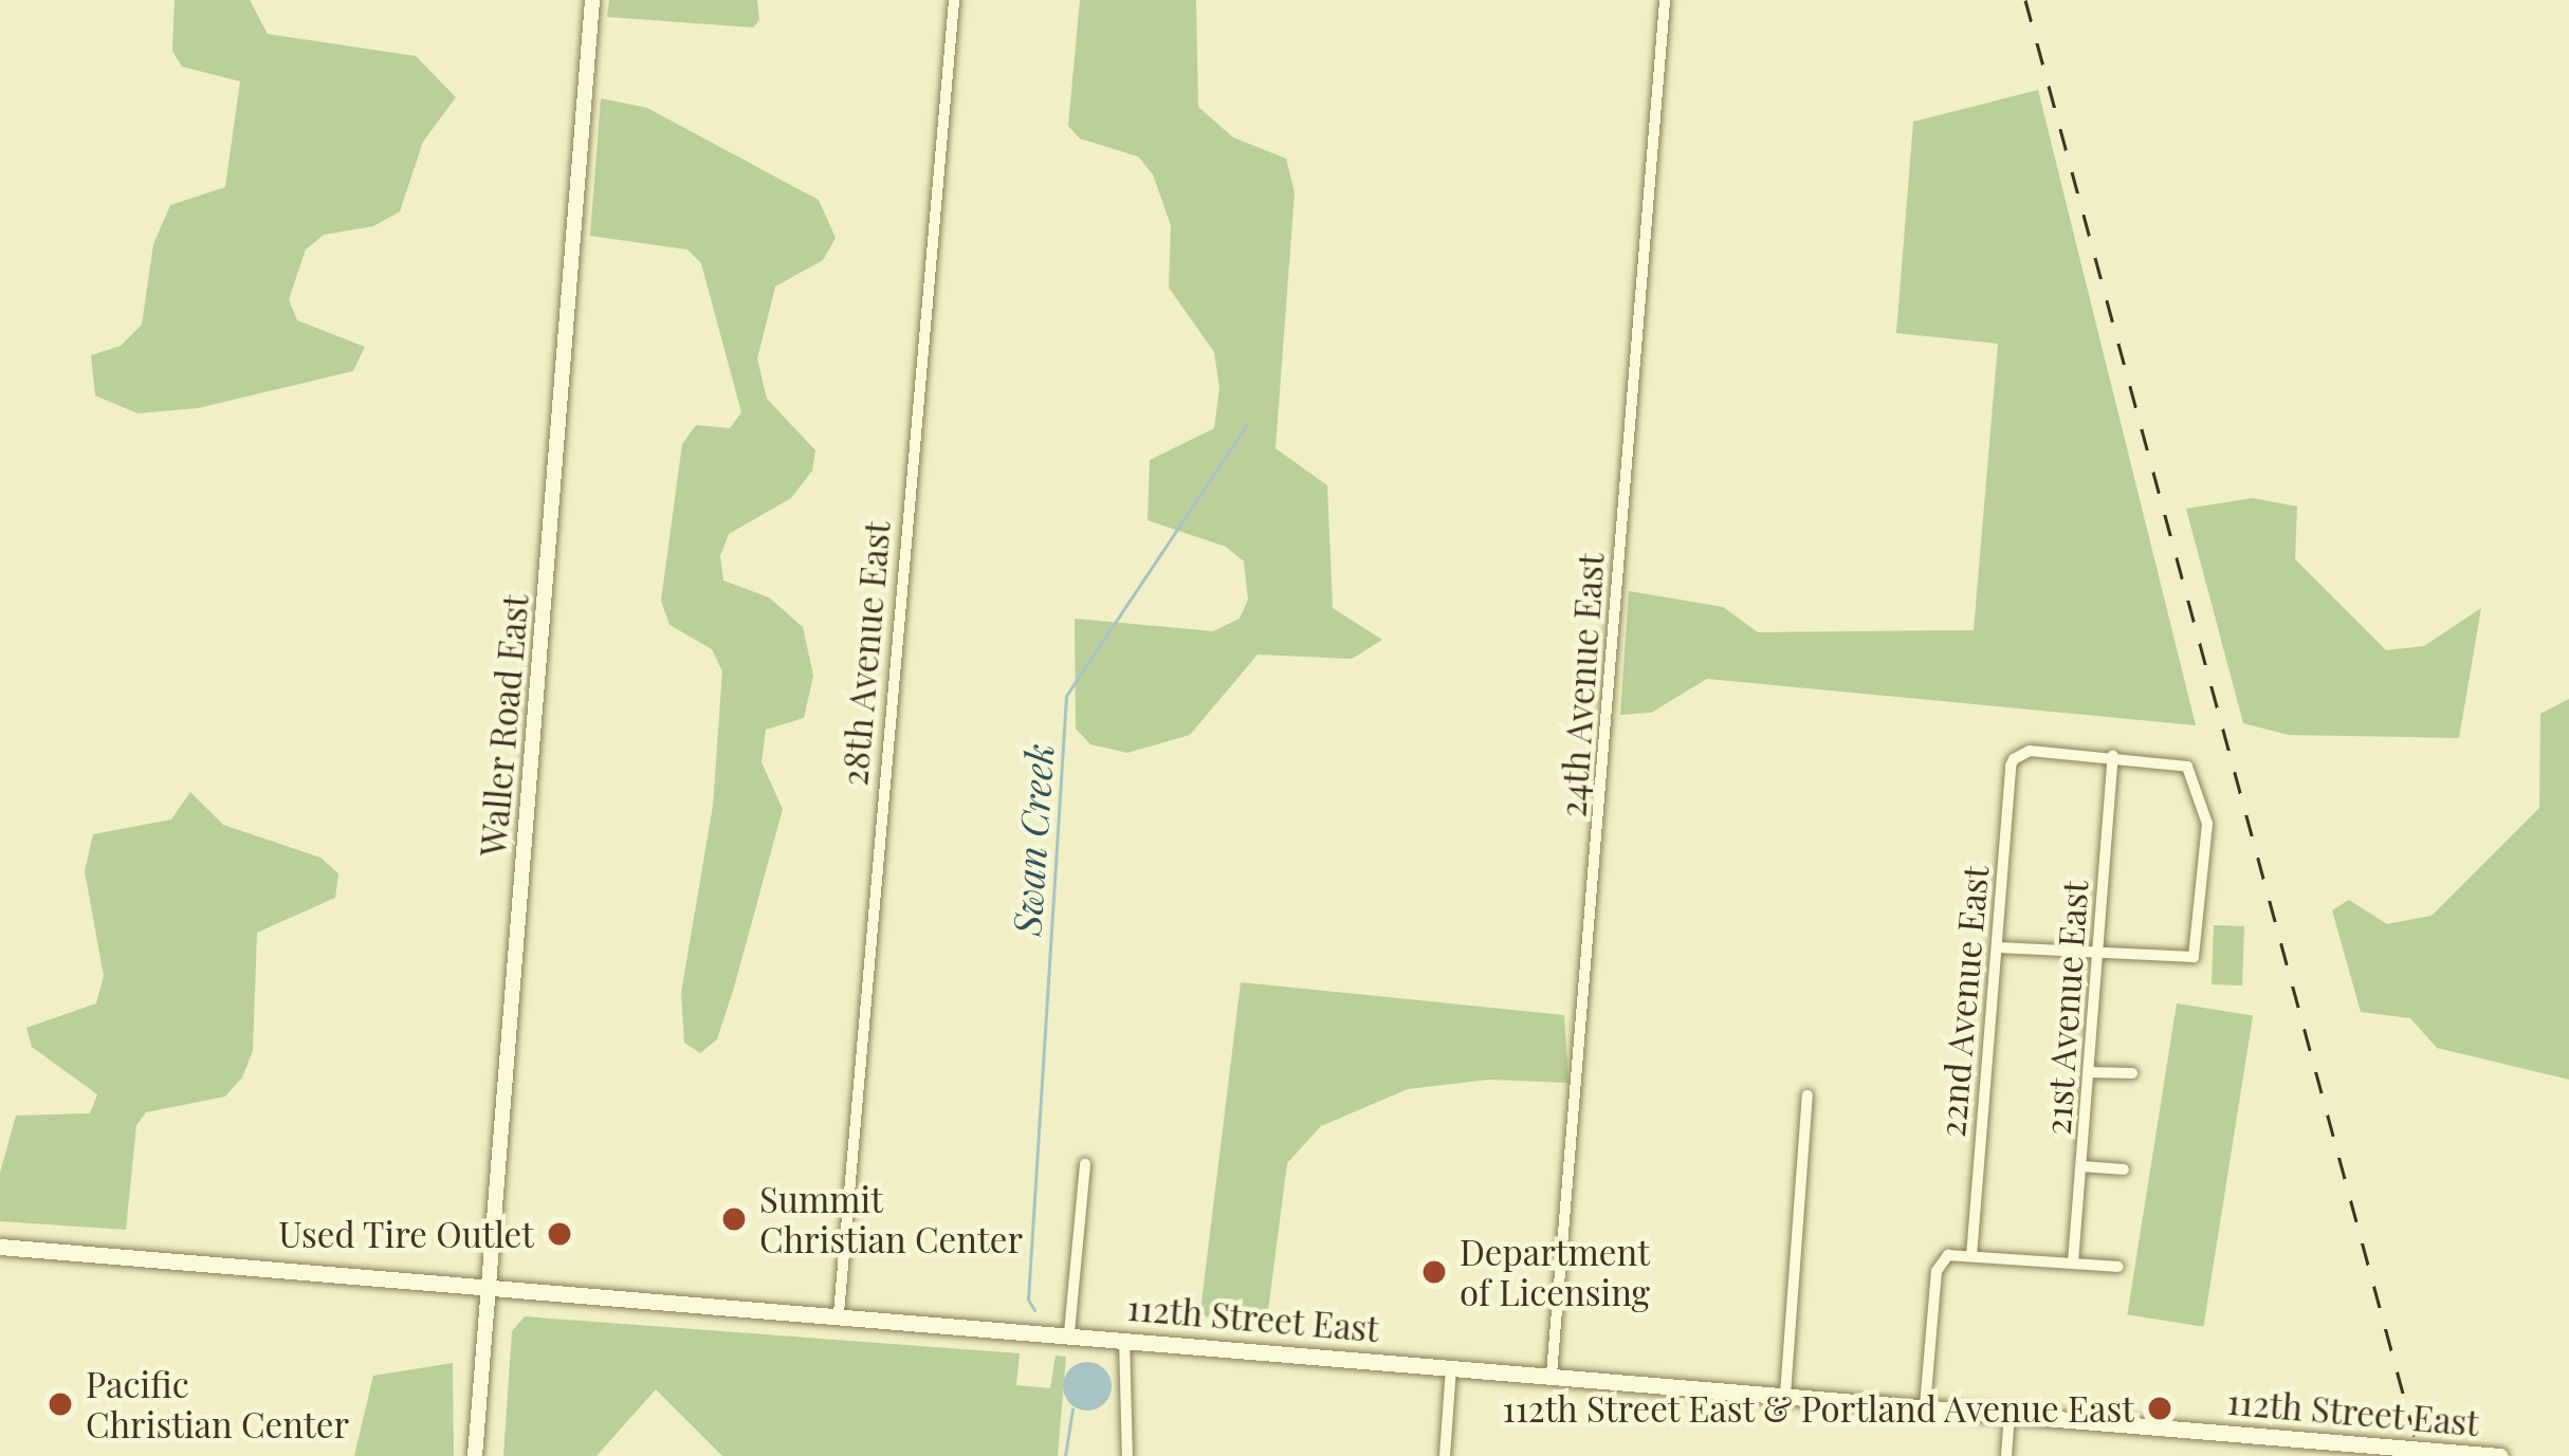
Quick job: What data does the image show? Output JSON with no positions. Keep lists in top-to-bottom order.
{
  "streets": {
    "main road": ["112th Street East"],
    "street": [
      "28th Avenue East",
      "24th Avenue East",
      "Waller Road East",
      "22nd Avenue East",
      "21st Avenue East"
    ]
  },
  "crossings": [
    ["28th Avenue East", "112th Street East"],
    ["24th Avenue East", "112th Street East"],
    ["Waller Road East", "112th Street East"],
    ["22nd Avenue East", "21st Avenue East"]
  ],
  "water": ["Swan Creek"],
  "places": [
    "Summit Christian Center",
    "Used Tire Outlet",
    "Department of Licensing",
    "Pacific Christian Center",
    "112th Street East & Portland Avenue East"
  ]
}
